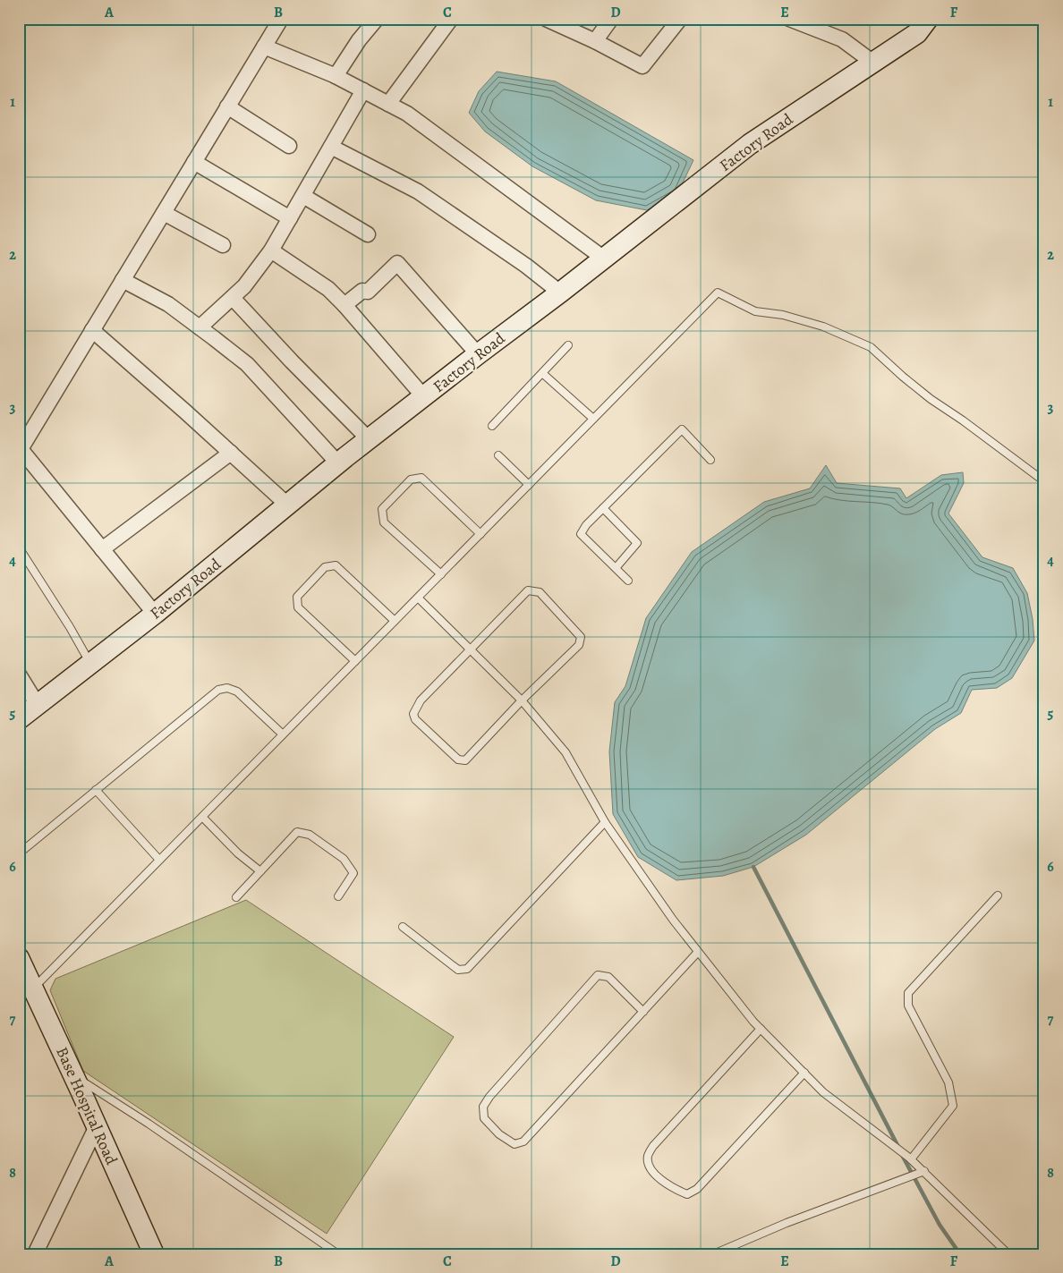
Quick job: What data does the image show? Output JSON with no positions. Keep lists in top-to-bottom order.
{
  "streets": {
    "street": ["Factory Road", "Base Hospital Road"]
  },
  "grid": {
    "columns": [
      "A",
      "B",
      "C",
      "D",
      "E",
      "F"
    ],
    "rows": [
      "1",
      "2",
      "3",
      "4",
      "5",
      "6",
      "7",
      "8"
    ]
  }
}
